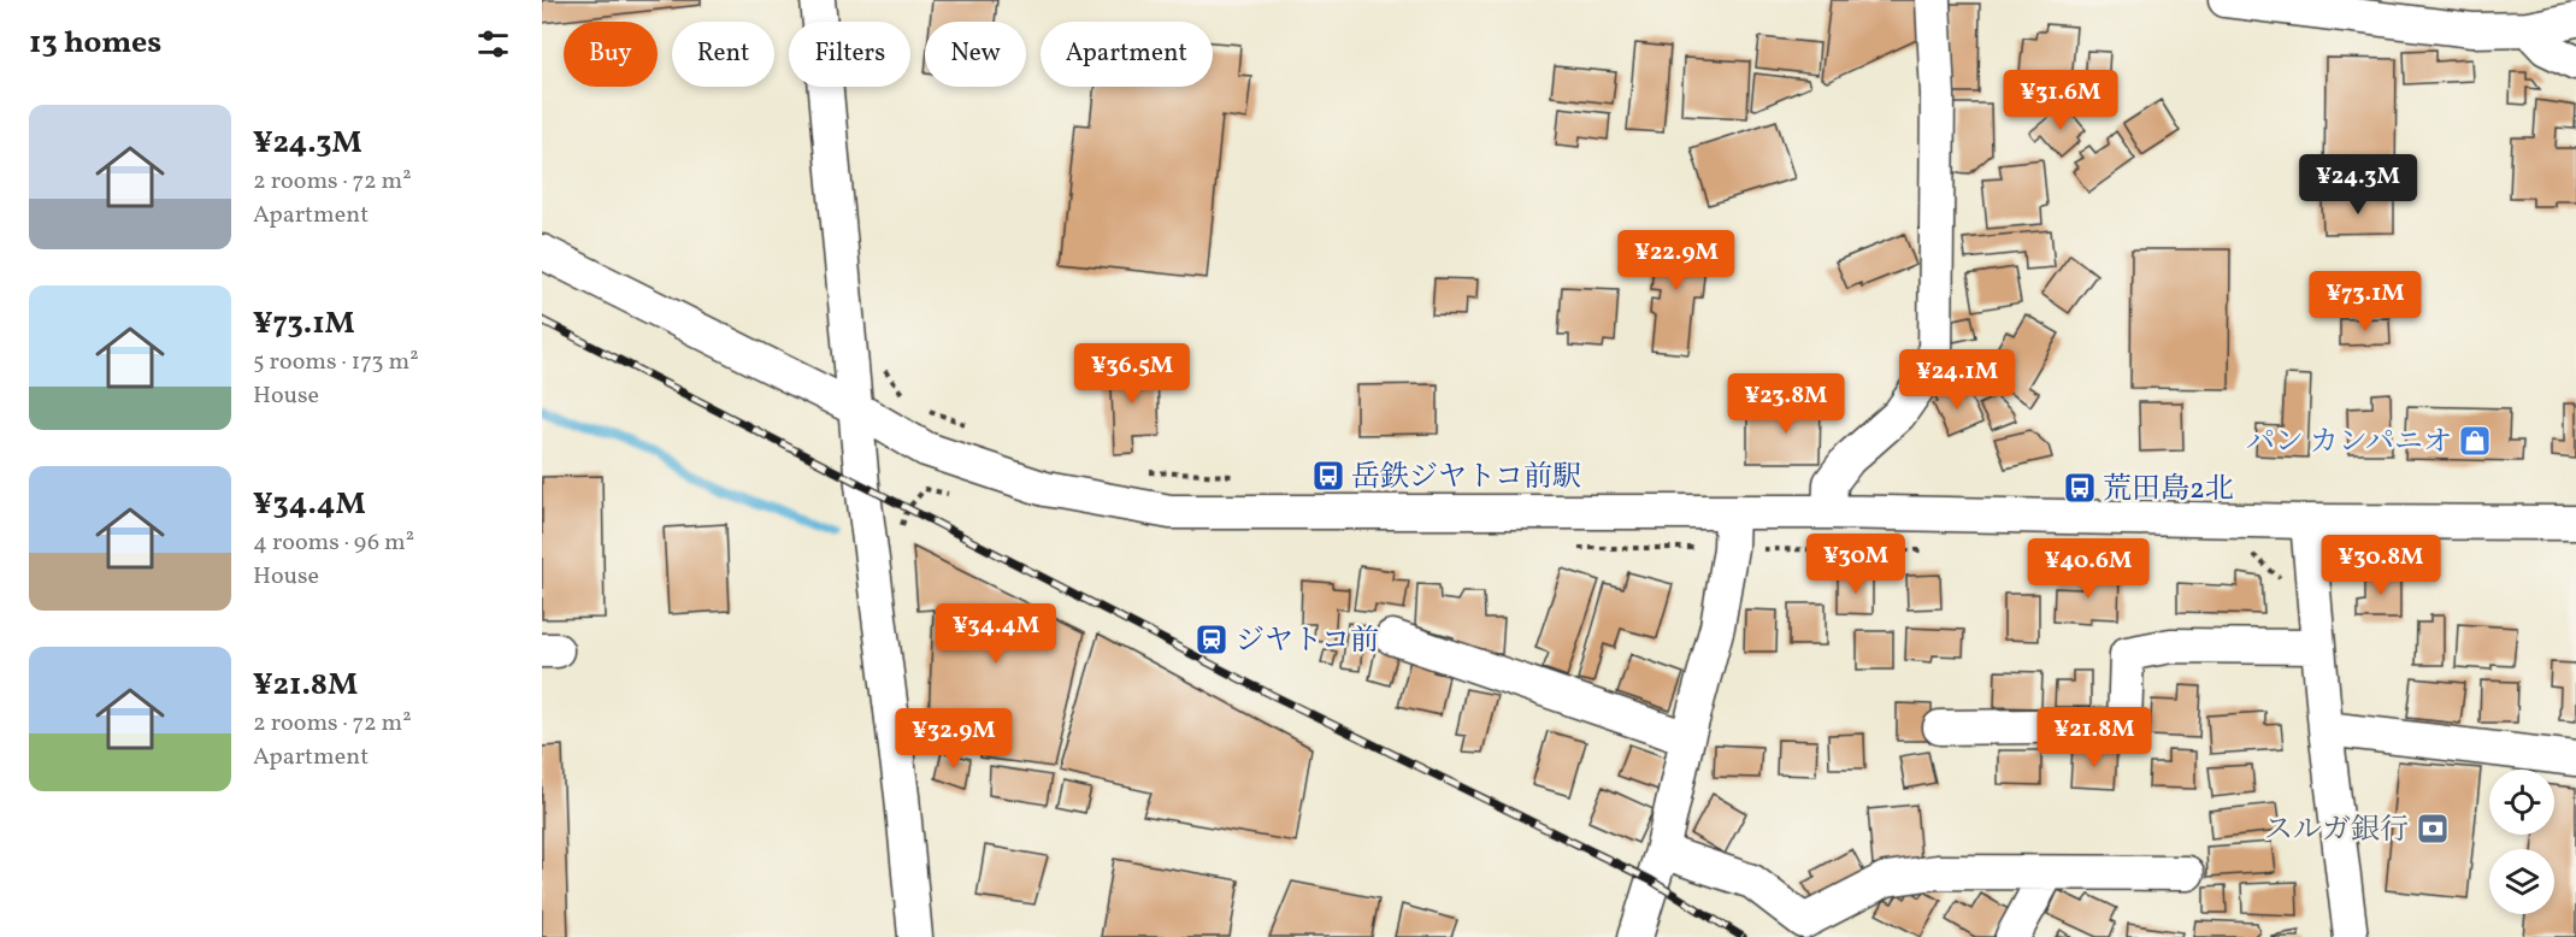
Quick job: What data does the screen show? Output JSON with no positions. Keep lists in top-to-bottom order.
{
  "places": {
    "shop": ["パン カンパニオ"],
    "bus stop": ["岳鉄ジヤトコ前駅", "荒田島2北"],
    "station": ["ジヤトコ前"],
    "bank": ["スルガ銀行"]
  },
  "page": {
    "heading": "13 homes",
    "chip": [
      "Buy",
      "Rent",
      "Filters",
      "New",
      "Apartment"
    ],
    "price": [
      "¥31.6M",
      "¥24.3M",
      "¥22.9M",
      "¥73.1M",
      "¥36.5M",
      "¥24.1M",
      "¥23.8M",
      "¥30M",
      "¥30.8M",
      "¥40.6M",
      "¥34.4M",
      "¥21.8M",
      "¥32.9M"
    ],
    "list": [
      {
        "name": "¥24.3M",
        "note": "2 rooms · 72 m² · Apartment"
      },
      {
        "name": "¥73.1M",
        "note": "5 rooms · 173 m² · House"
      },
      {
        "name": "¥34.4M",
        "note": "4 rooms · 96 m² · House"
      },
      {
        "name": "¥21.8M",
        "note": "2 rooms · 72 m² · Apartment"
      }
    ]
  }
}
